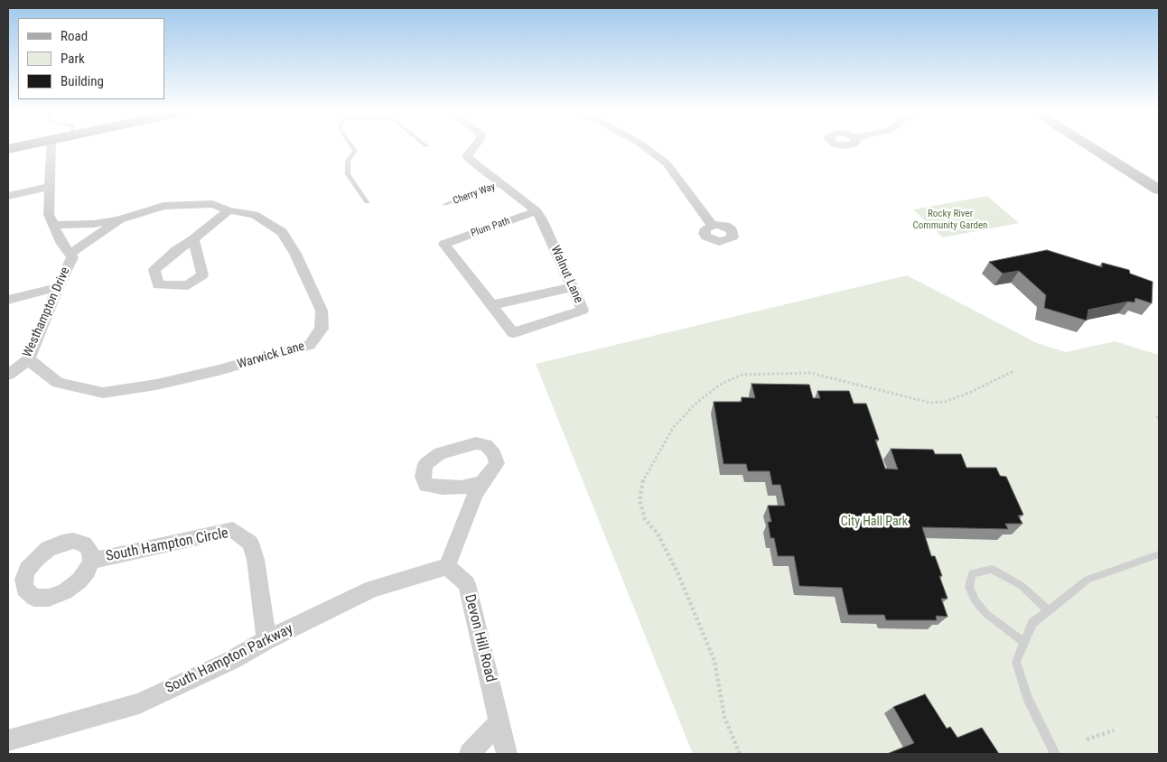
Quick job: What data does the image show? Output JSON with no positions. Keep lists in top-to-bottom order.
{
  "streets": {
    "street": [
      "Plum Path",
      "Walnut Lane",
      "Westhampton Drive",
      "Warwick Lane",
      "South Hampton Circle",
      "Devon Hill Road",
      "South Hampton Parkway"
    ],
    "lane": ["Cherry Way"]
  },
  "crossings": [
    ["Cherry Way", "Walnut Lane"],
    ["Plum Path", "Walnut Lane"],
    ["Westhampton Drive", "Warwick Lane"],
    ["South Hampton Circle", "South Hampton Parkway"],
    ["Devon Hill Road", "South Hampton Parkway"]
  ],
  "parks": ["Rocky River Community Garden", "City Hall Park"],
  "legend": ["Road", "Park", "Building"]
}
